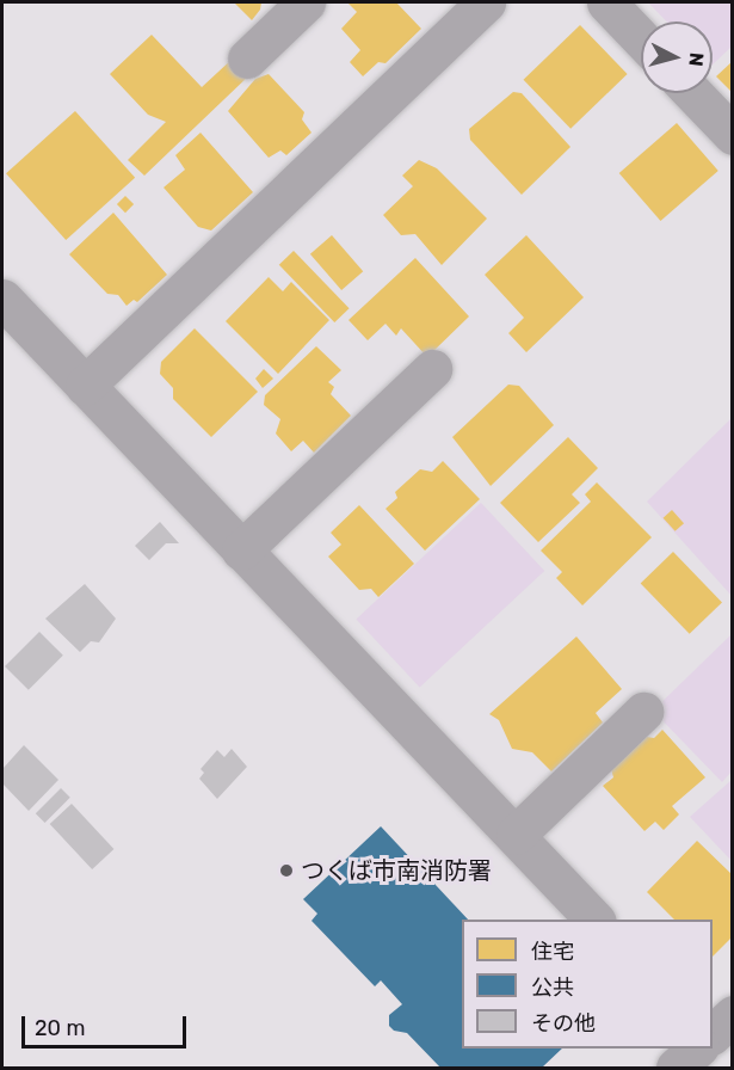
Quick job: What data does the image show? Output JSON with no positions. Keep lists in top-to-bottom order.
{
  "places": ["つくば市南消防署"],
  "legend": ["住宅", "公共", "その他"],
  "scale_bar": "20 m",
  "north": "right"
}
